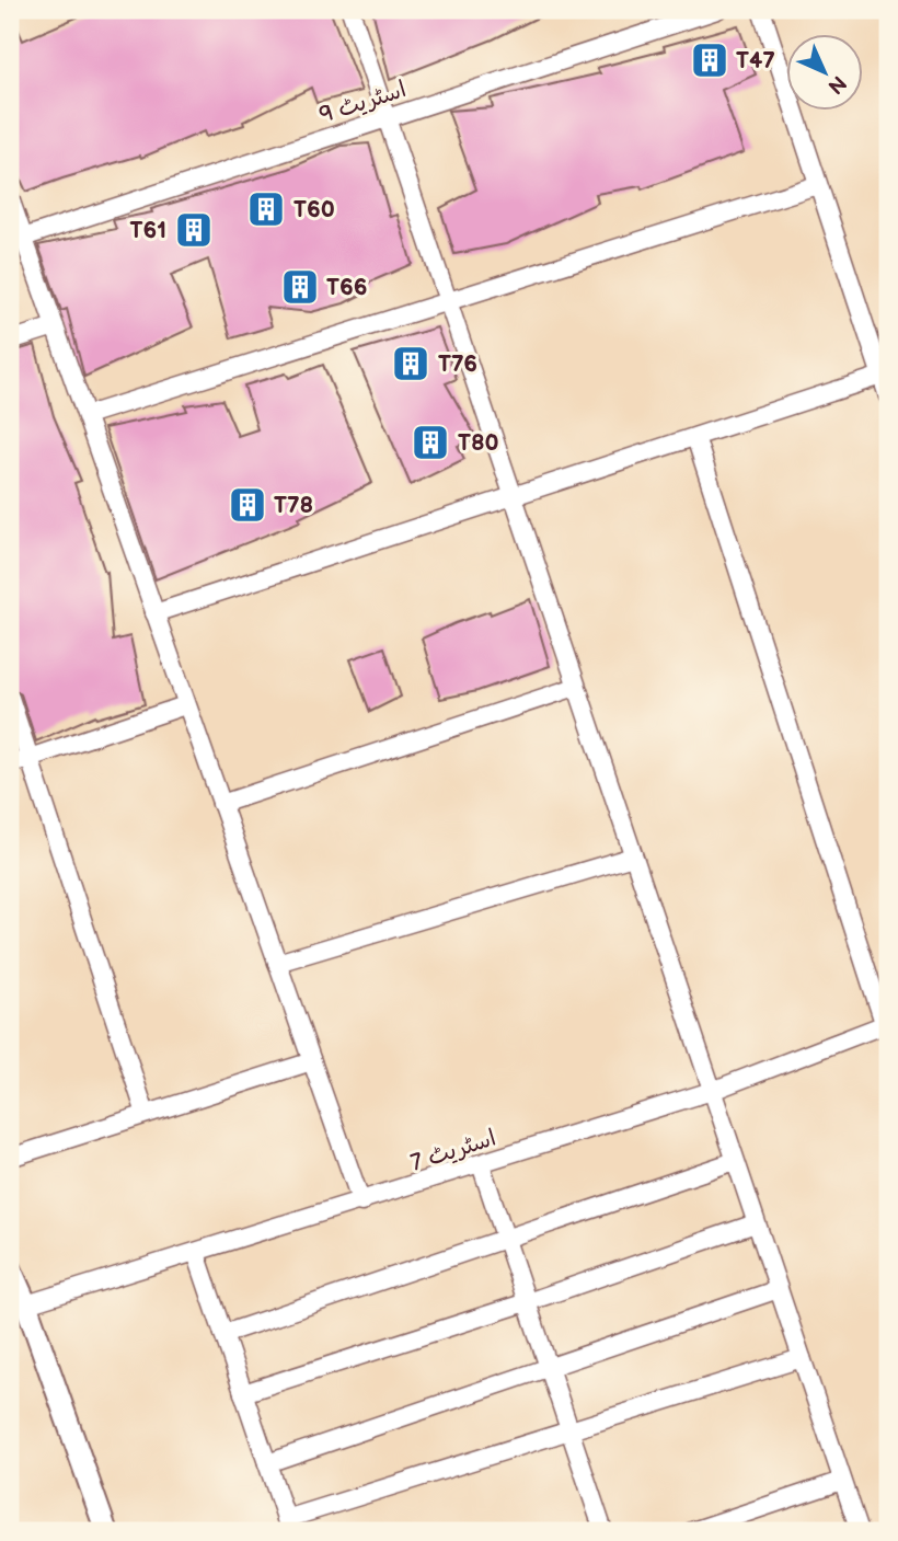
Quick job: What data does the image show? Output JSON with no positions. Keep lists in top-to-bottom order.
{
  "streets": {
    "street": ["اسٹریٹ 9", "اسٹریٹ 7"]
  },
  "places": {
    "building": [
      "T47",
      "T60",
      "T61",
      "T66",
      "T76",
      "T80",
      "T78"
    ]
  },
  "north": "bottom right"
}
